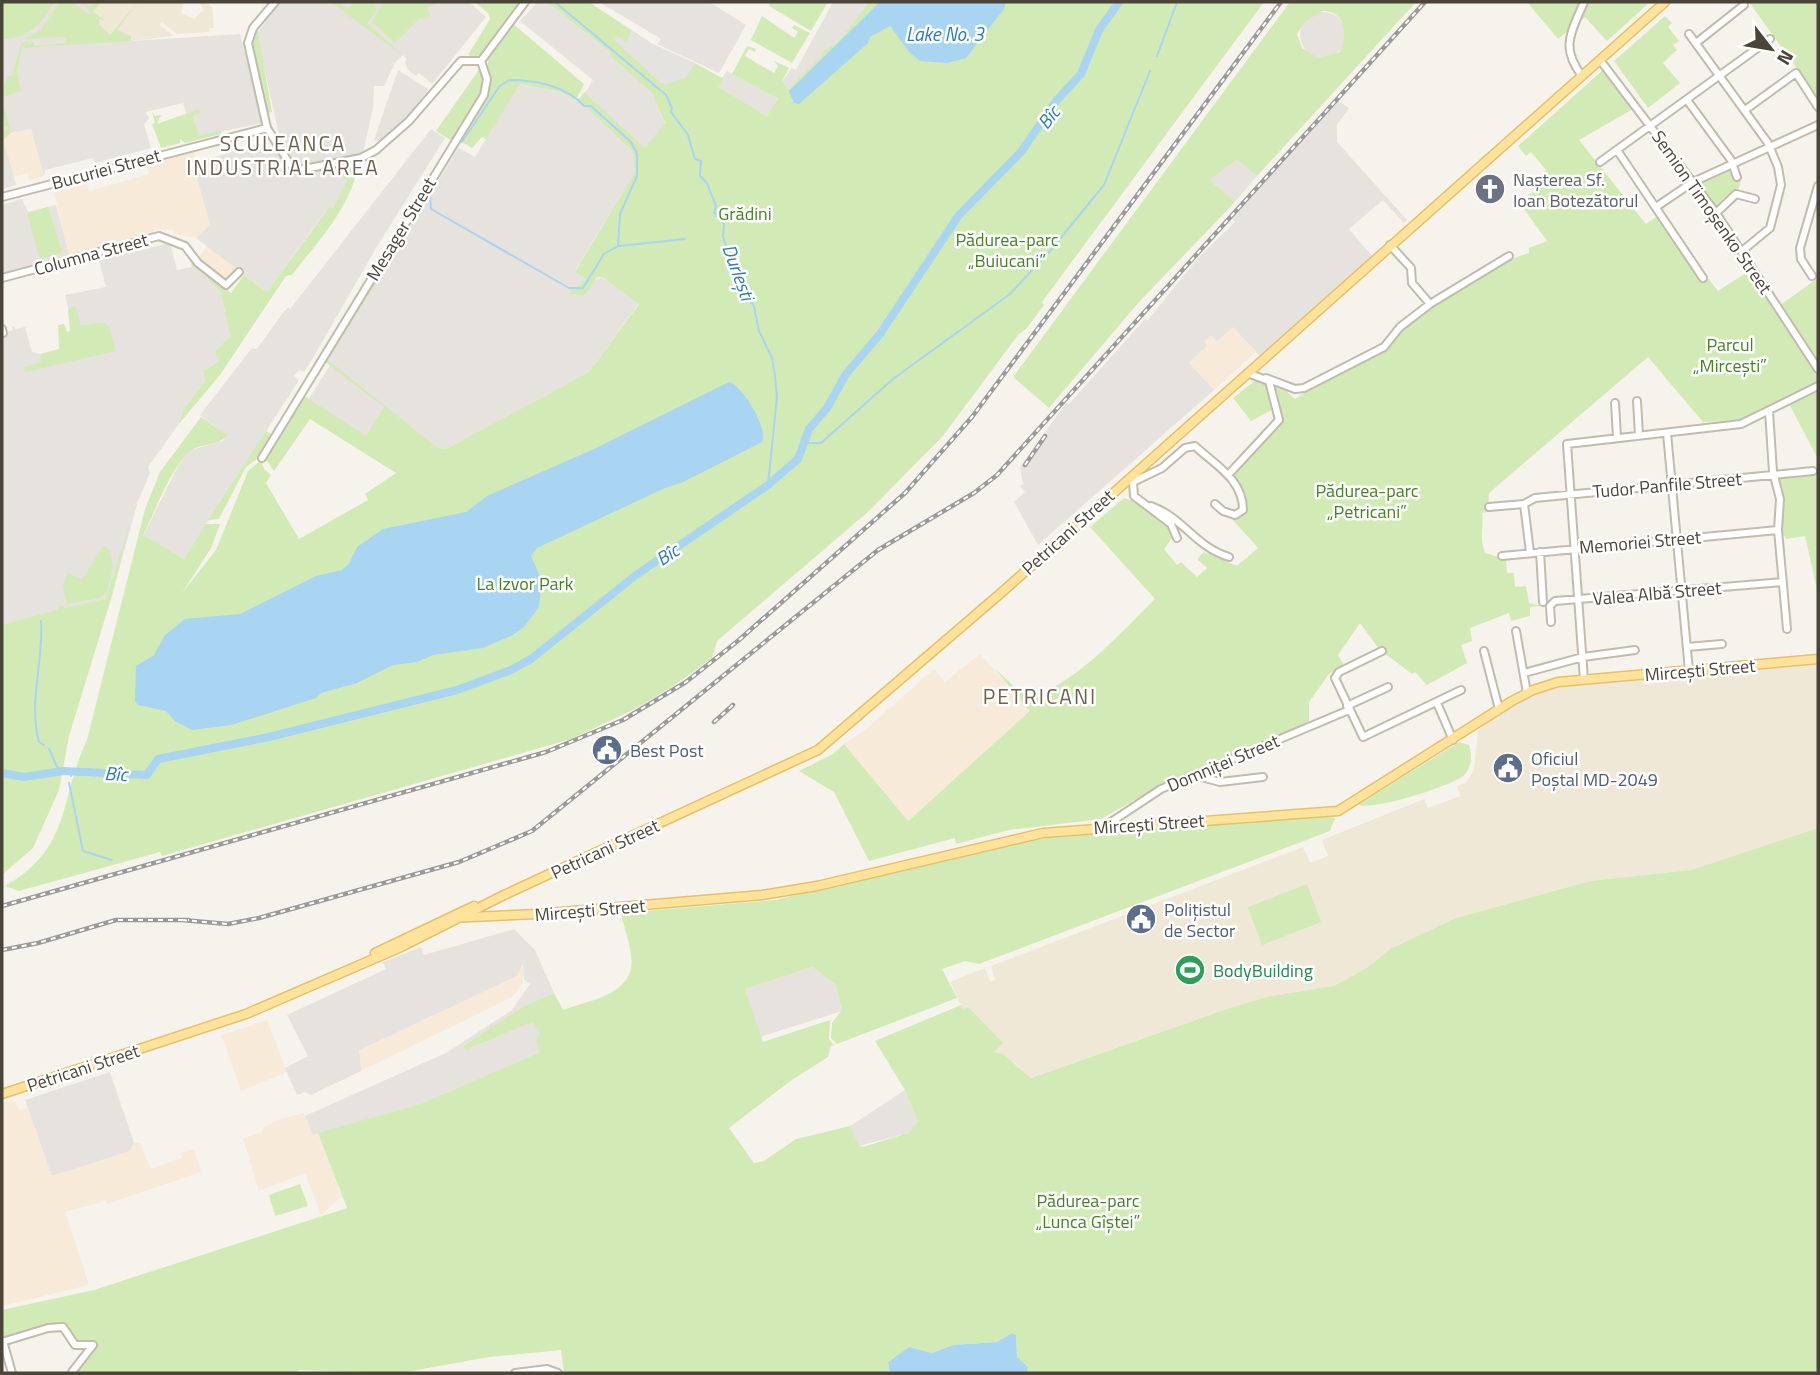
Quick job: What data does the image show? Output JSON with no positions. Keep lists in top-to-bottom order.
{
  "streets": {
    "main road": ["Petricani Street", "Mircești Street"],
    "street": [
      "Bucuriei Street",
      "Semion Timoșenko Street",
      "Mesager Street",
      "Columna Street",
      "Tudor Panfile Street",
      "Memoriei Street",
      "Valea Albă Street",
      "Domniței Street"
    ]
  },
  "crossings": [
    ["Semion Timoșenko Street", "Petricani Street"],
    ["Petricani Street", "Mircești Street"],
    ["Mircești Street", "Domniței Street"]
  ],
  "districts": ["SCULEANCA INDUSTRIAL AREA", "PETRICANI"],
  "water": ["Lake No. 3", "Bîc", "Durlești"],
  "parks": [
    "Grădini",
    "Pădurea-parc „Buiucani”",
    "Parcul „Mircești”",
    "Pădurea-parc „Petricani”",
    "La Izvor Park",
    "Pădurea-parc „Lunca Gîștei”"
  ],
  "places": {
    "church": ["Nașterea Sf. Ioan Botezătorul"],
    "public building": ["Best Post", "Oficiul Poștal MD-2049", "Polițistul de Sector"],
    "sports": ["BodyBuilding"]
  },
  "north": "bottom right"
}
